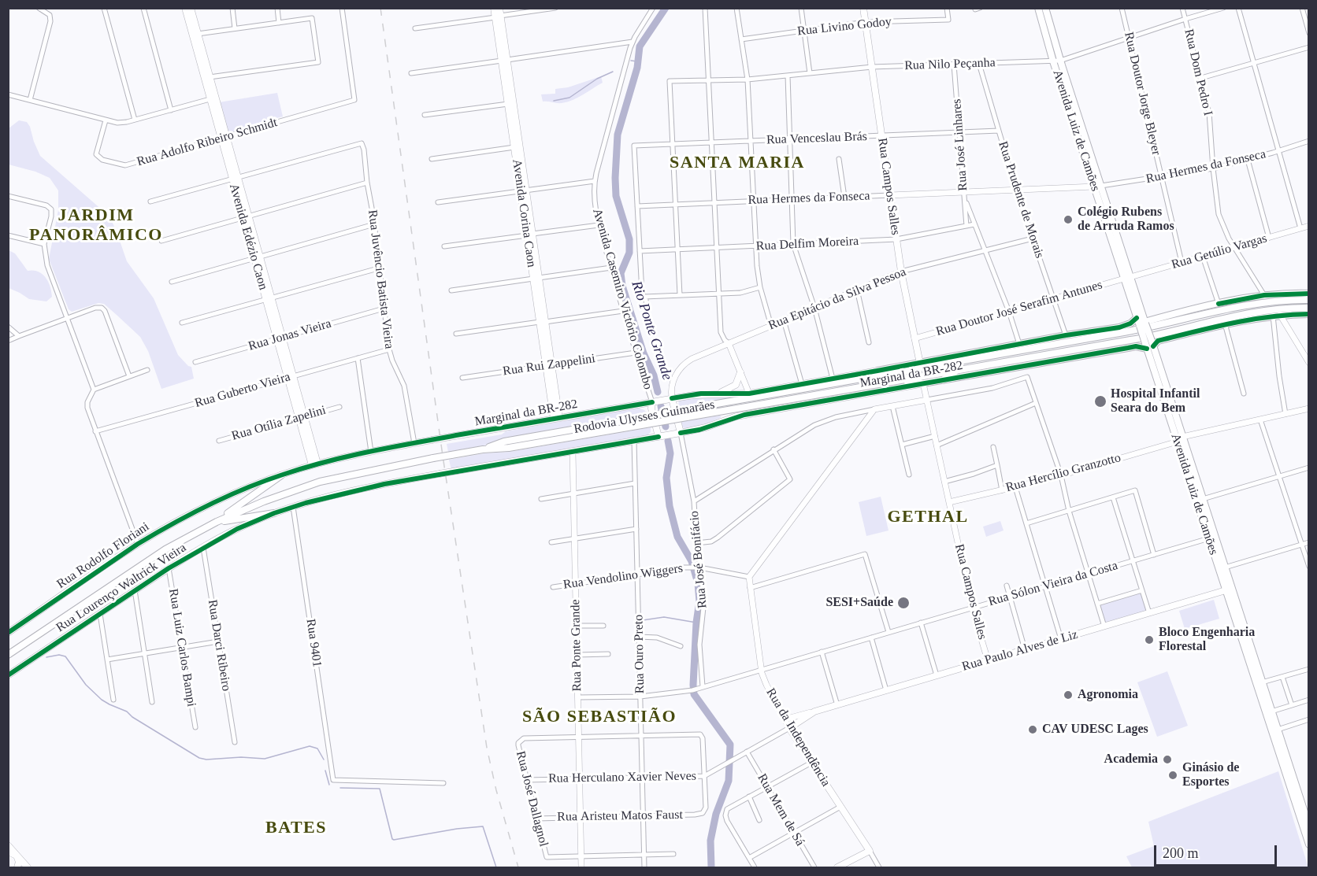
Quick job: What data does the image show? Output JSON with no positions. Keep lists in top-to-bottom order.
{
  "streets": {
    "main road": [
      "Avenida Luiz de Camões",
      "Rua Campos Salles",
      "Avenida Corina Caon",
      "Avenida Edézio Caon",
      "Marginal da BR-282",
      "Rodovia Ulysses Guimarães",
      "Rua Rodolfo Floriani",
      "Rua Lourenço Waltrick Vieira",
      "Rua Paulo Alves de Liz",
      "Rua da Independência"
    ],
    "street": [
      "Rua Livino Godoy",
      "Rua Nilo Peçanha",
      "Rua Dom Pedro I",
      "Rua Doutor Jorge Bleyer",
      "Rua Venceslau Brás",
      "Rua Adolfo Ribeiro Schmidt",
      "Rua José Linhares",
      "Rua Hermes da Fonseca",
      "Rua Prudente de Morais",
      "Rua Delfim Moreira",
      "Rua Getúlio Vargas",
      "Rua Juvêncio Batista Vieira",
      "Avenida Casemiro Victório Colombo",
      "Rua Epitácio da Silva Pessoa",
      "Rua Doutor José Serafim Antunes",
      "Rua Jonas Vieira",
      "Rua Rui Zappelini",
      "Rua Guberto Vieira",
      "Rua Otília Zapelini",
      "Rua Hercílio Granzotto",
      "Rua José Bonifácio",
      "Rua Vendolino Wiggers",
      "Rua Sólon Vieira da Costa",
      "Rua 9401",
      "Rua Darci Ribeiro",
      "Rua Ponte Grande",
      "Rua Luiz Carlos Bampi",
      "Rua Ouro Preto",
      "Rua Herculano Xavier Neves",
      "Rua José Dallagnol",
      "Rua Mem de Sá",
      "Rua Aristeu Matos Faust"
    ]
  },
  "crossings": [
    ["Rua Livino Godoy", "Rua Campos Salles"],
    ["Rua Nilo Peçanha", "Rua Dom Pedro I"],
    ["Rua Nilo Peçanha", "Rua Doutor Jorge Bleyer"],
    ["Rua Nilo Peçanha", "Avenida Luiz de Camões"],
    ["Rua Nilo Peçanha", "Rua Venceslau Brás"],
    ["Rua Nilo Peçanha", "Rua José Linhares"],
    ["Rua Nilo Peçanha", "Rua Campos Salles"],
    ["Rua Nilo Peçanha", "Rua Prudente de Morais"],
    ["Rua Dom Pedro I", "Rua Hermes da Fonseca"],
    ["Rua Dom Pedro I", "Rua Getúlio Vargas"],
    ["Rua Doutor Jorge Bleyer", "Rua Hermes da Fonseca"],
    ["Rua Doutor Jorge Bleyer", "Rua Getúlio Vargas"],
    ["Avenida Luiz de Camões", "Rua Hermes da Fonseca"],
    ["Avenida Luiz de Camões", "Rua Getúlio Vargas"],
    ["Avenida Luiz de Camões", "Rua Doutor José Serafim Antunes"],
    ["Avenida Luiz de Camões", "Marginal da BR-282"],
    ["Avenida Luiz de Camões", "Rua Hercílio Granzotto"],
    ["Avenida Luiz de Camões", "Rua Sólon Vieira da Costa"],
    ["Avenida Luiz de Camões", "Rua Paulo Alves de Liz"],
    ["Rua Venceslau Brás", "Rua José Linhares"],
    ["Rua Venceslau Brás", "Rua Hermes da Fonseca"],
    ["Rua Venceslau Brás", "Rua Campos Salles"],
    ["Rua Venceslau Brás", "Rua Prudente de Morais"],
    ["Rua Adolfo Ribeiro Schmidt", "Avenida Edézio Caon"],
    ["Rua José Linhares", "Rua Hermes da Fonseca"],
    ["Rua José Linhares", "Rua Delfim Moreira"],
    ["Rua Hermes da Fonseca", "Rua Campos Salles"],
    ["Rua Hermes da Fonseca", "Rua Prudente de Morais"],
    ["Rua Campos Salles", "Rua Delfim Moreira"],
    ["Rua Campos Salles", "Rua Epitácio da Silva Pessoa"],
    ["Rua Campos Salles", "Rua Doutor José Serafim Antunes"],
    ["Rua Campos Salles", "Marginal da BR-282"],
    ["Rua Campos Salles", "Rua Hercílio Granzotto"],
    ["Rua Campos Salles", "Rua Sólon Vieira da Costa"],
    ["Rua Campos Salles", "Rua Paulo Alves de Liz"],
    ["Rua Prudente de Morais", "Rua Epitácio da Silva Pessoa"],
    ["Rua Prudente de Morais", "Rua Doutor José Serafim Antunes"],
    ["Rua Prudente de Morais", "Marginal da BR-282"],
    ["Avenida Corina Caon", "Rua Rui Zappelini"],
    ["Avenida Corina Caon", "Marginal da BR-282"],
    ["Avenida Edézio Caon", "Rua Juvêncio Batista Vieira"],
    ["Avenida Edézio Caon", "Rua Jonas Vieira"],
    ["Avenida Edézio Caon", "Rua Guberto Vieira"],
    ["Avenida Edézio Caon", "Rua Otília Zapelini"],
    ["Avenida Edézio Caon", "Rua Rodolfo Floriani"],
    ["Rua Getúlio Vargas", "Rua Doutor José Serafim Antunes"],
    ["Rua Juvêncio Batista Vieira", "Rua Jonas Vieira"],
    ["Rua Juvêncio Batista Vieira", "Rua Guberto Vieira"],
    ["Rua Juvêncio Batista Vieira", "Rua Rodolfo Floriani"],
    ["Avenida Casemiro Victório Colombo", "Rua Rui Zappelini"],
    ["Avenida Casemiro Victório Colombo", "Marginal da BR-282"],
    ["Rua Epitácio da Silva Pessoa", "Marginal da BR-282"],
    ["Marginal da BR-282", "Rua Rodolfo Floriani"],
    ["Marginal da BR-282", "Rua José Bonifácio"],
    ["Marginal da BR-282", "Rua Lourenço Waltrick Vieira"],
    ["Marginal da BR-282", "Rua Ponte Grande"],
    ["Marginal da BR-282", "Rua Ouro Preto"],
    ["Rua José Bonifácio", "Rua Vendolino Wiggers"],
    ["Rua José Bonifácio", "Rua Sólon Vieira da Costa"],
    ["Rua Vendolino Wiggers", "Rua Ponte Grande"],
    ["Rua Vendolino Wiggers", "Rua Ouro Preto"],
    ["Rua Vendolino Wiggers", "Rua da Independência"],
    ["Rua Sólon Vieira da Costa", "Rua Ponte Grande"],
    ["Rua Sólon Vieira da Costa", "Rua Ouro Preto"],
    ["Rua Sólon Vieira da Costa", "Rua da Independência"],
    ["Rua Lourenço Waltrick Vieira", "Rua 9401"],
    ["Rua Lourenço Waltrick Vieira", "Rua Darci Ribeiro"],
    ["Rua Lourenço Waltrick Vieira", "Rua Luiz Carlos Bampi"],
    ["Rua Ponte Grande", "Rua Herculano Xavier Neves"],
    ["Rua Ponte Grande", "Rua José Dallagnol"],
    ["Rua Ponte Grande", "Rua Aristeu Matos Faust"],
    ["Rua Paulo Alves de Liz", "Rua da Independência"],
    ["Rua Paulo Alves de Liz", "Rua Herculano Xavier Neves"],
    ["Rua Ouro Preto", "Rua Herculano Xavier Neves"],
    ["Rua Ouro Preto", "Rua Aristeu Matos Faust"],
    ["Rua da Independência", "Rua Herculano Xavier Neves"],
    ["Rua Herculano Xavier Neves", "Rua José Dallagnol"],
    ["Rua Herculano Xavier Neves", "Rua Mem de Sá"],
    ["Rua Herculano Xavier Neves", "Rua Aristeu Matos Faust"],
    ["Rua José Dallagnol", "Rua Aristeu Matos Faust"]
  ],
  "districts": [
    "SANTA MARIA",
    "JARDIM PANORÂMICO",
    "GETHAL",
    "SÃO SEBASTIÃO",
    "BATES"
  ],
  "water": ["Rio Ponte Grande"],
  "places": [
    "Colégio Rubens de Arruda Ramos",
    "Hospital Infantil Seara do Bem",
    "SESI+Saúde",
    "Bloco Engenharia Florestal",
    "Agronomia",
    "CAV UDESC Lages",
    "Academia",
    "Ginásio de Esportes"
  ],
  "scale_bar": "200 m"
}
